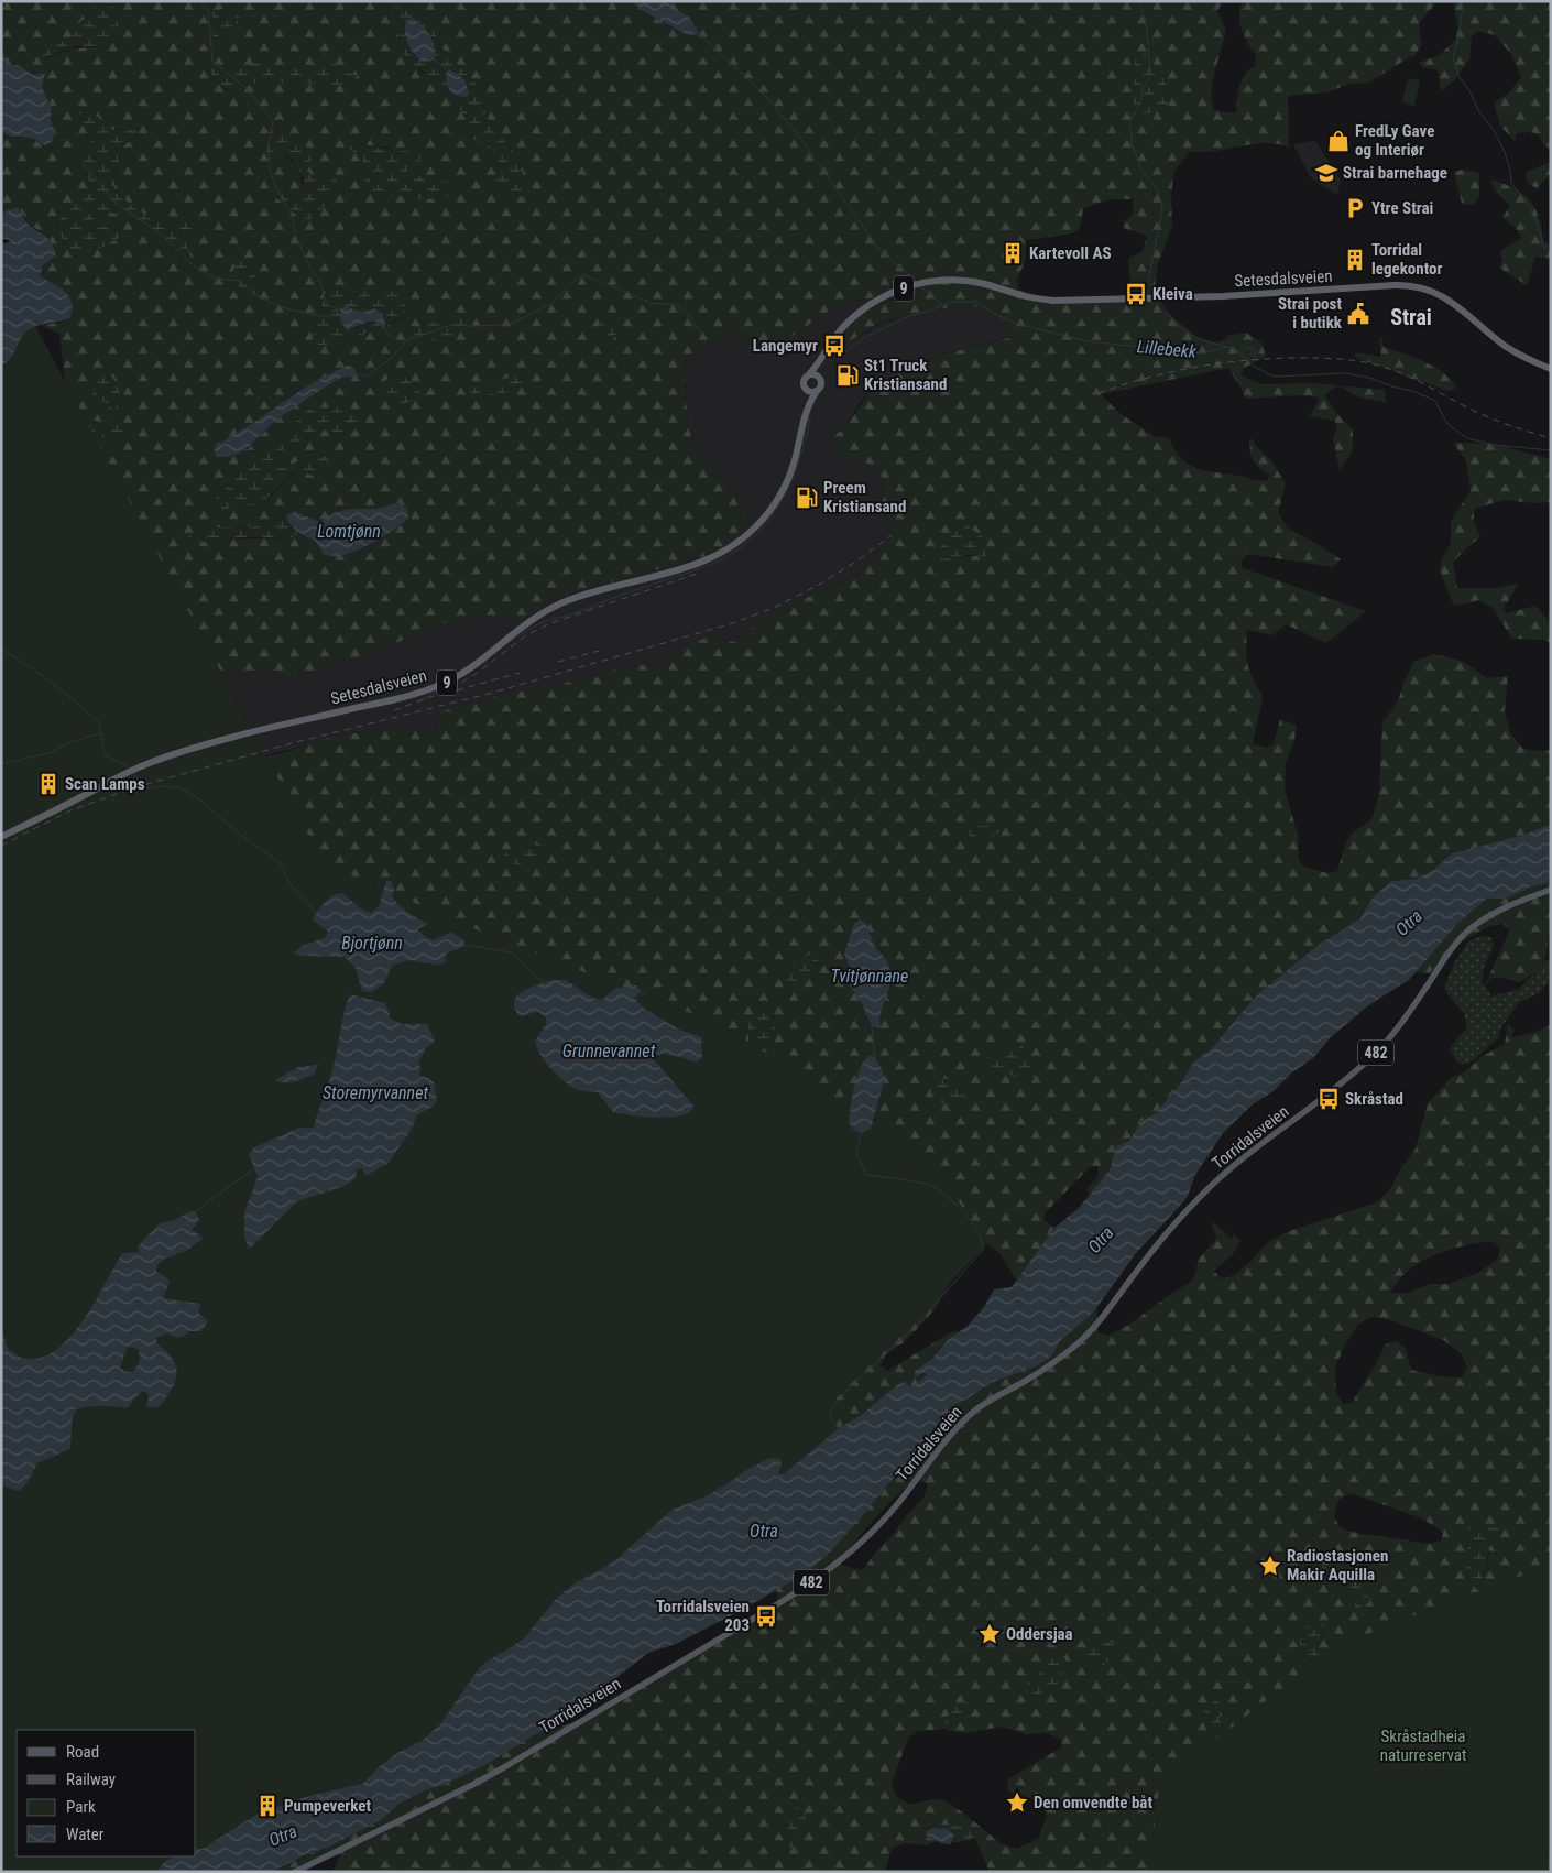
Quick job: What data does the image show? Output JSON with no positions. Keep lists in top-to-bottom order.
{
  "streets": {
    "highway": ["Setesdalsveien", "9"],
    "main road": ["482", "Torridalsveien"]
  },
  "crossings": [
    ["Setesdalsveien", "9"]
  ],
  "districts": ["Strai"],
  "water": [
    "Lillebekk",
    "Lomtjønn",
    "Otra",
    "Bjortjønn",
    "Tvitjønnane",
    "Grunnevannet",
    "Storemyrvannet"
  ],
  "parks": ["Skråstadheia naturreservat"],
  "places": {
    "shop": ["FredLy Gave og Interiør"],
    "school or university": ["Strai barnehage"],
    "parking": ["Ytre Strai"],
    "building": [
      "Kartevoll AS",
      "Torridal legekontor",
      "Scan Lamps",
      "Pumpeverket"
    ],
    "bus stop": [
      "Kleiva",
      "Langemyr",
      "Skråstad",
      "Torridalsveien 203"
    ],
    "public building": ["Strai post i butikk"],
    "fuel station": ["St1 Truck Kristiansand", "Preem Kristiansand"],
    "place": ["Radiostasjonen Makir Aquilla", "Oddersjaa", "Den omvendte båt"]
  },
  "legend": [
    "Road",
    "Railway",
    "Park",
    "Water"
  ]
}
